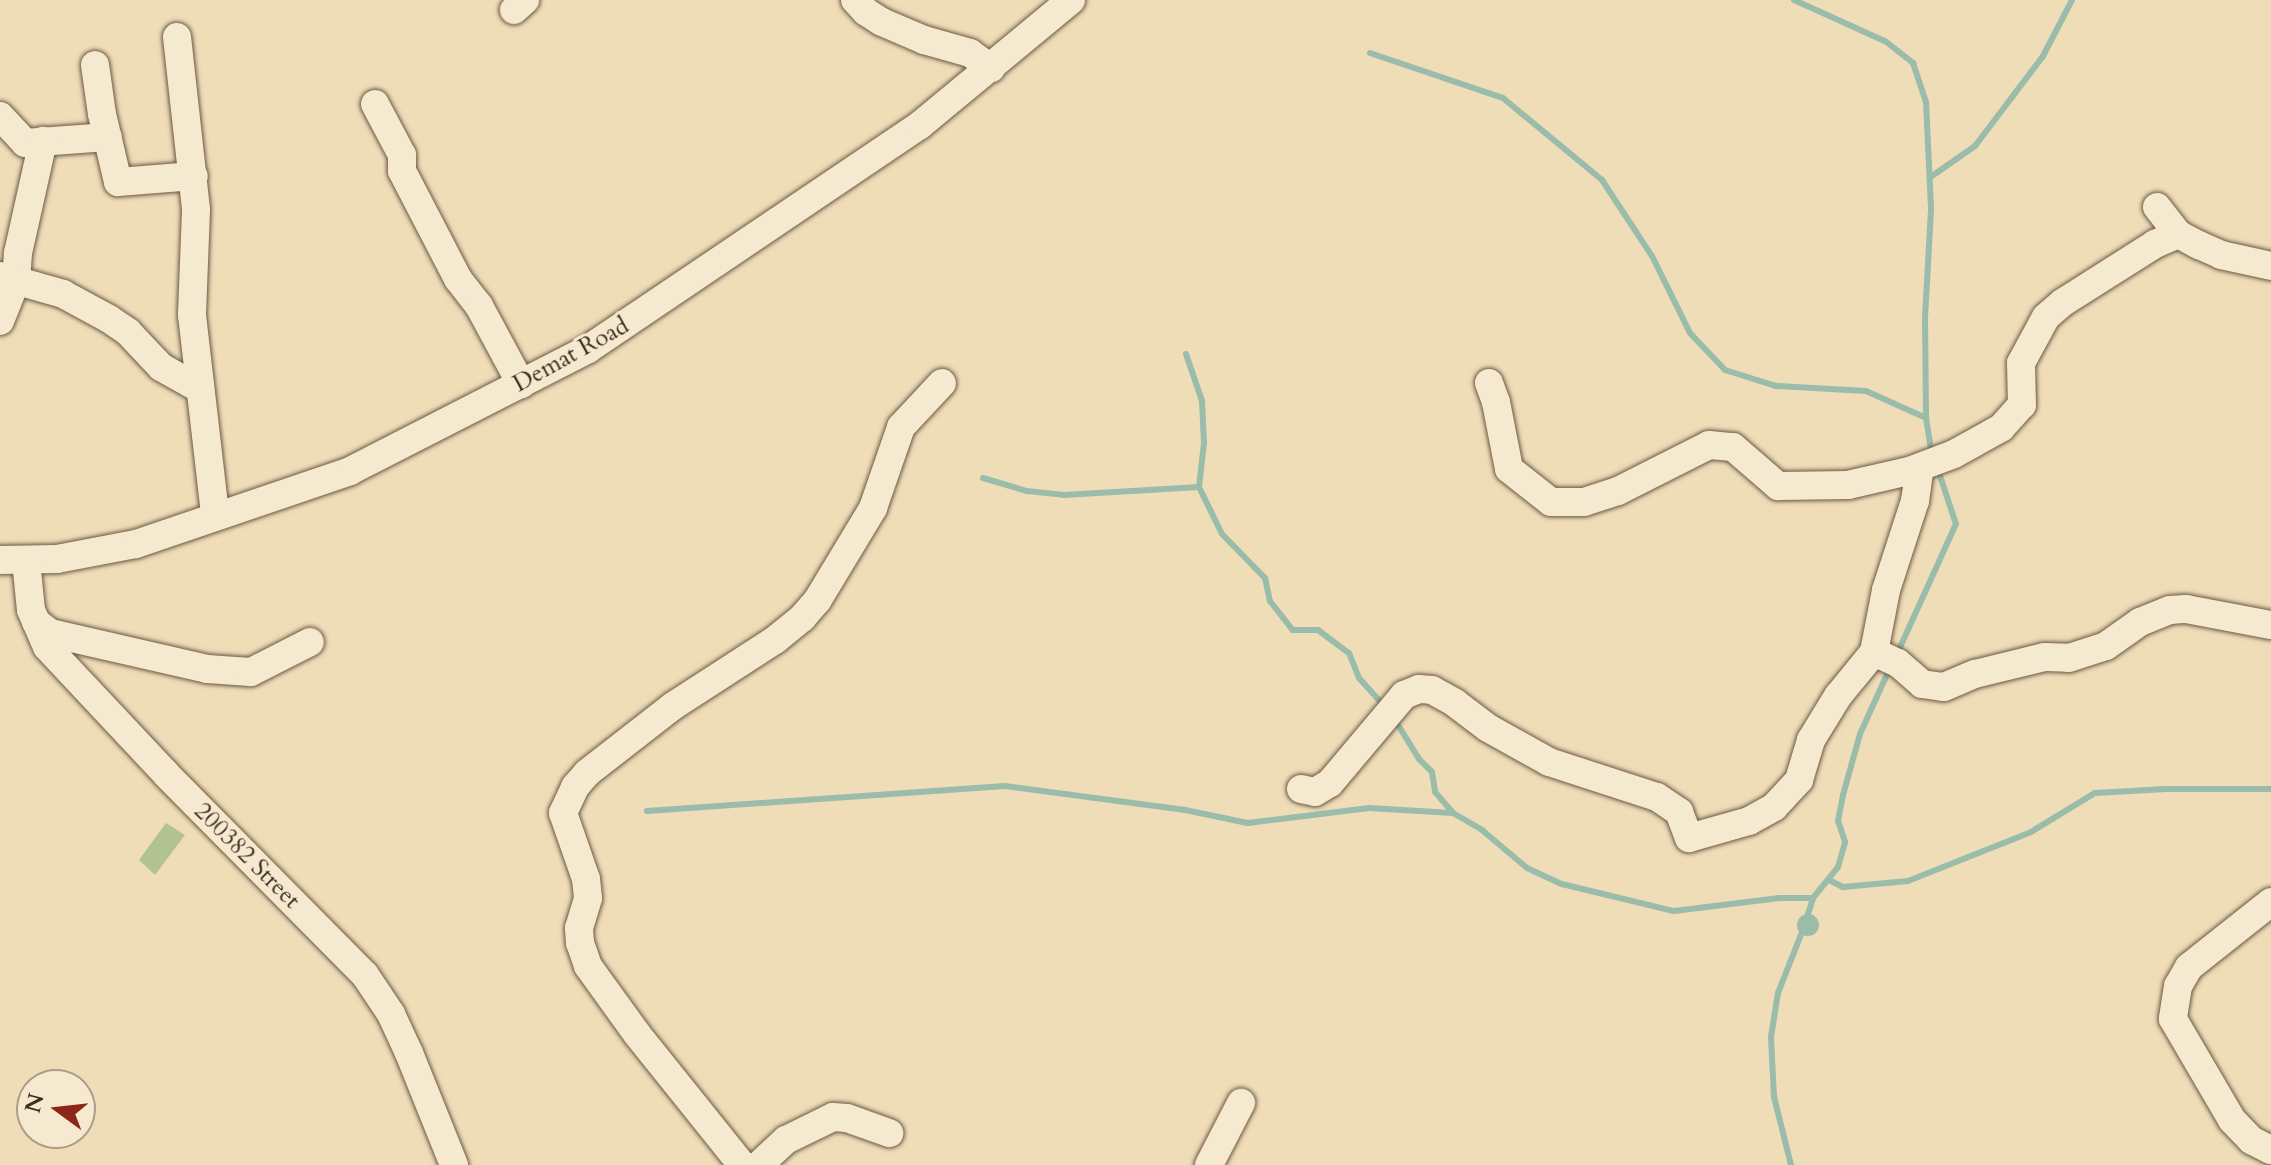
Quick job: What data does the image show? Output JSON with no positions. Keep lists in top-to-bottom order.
{
  "streets": {
    "street": ["Demat Road", "200382 Street"]
  },
  "crossings": [
    ["Demat Road", "200382 Street"]
  ],
  "north": "left"
}
